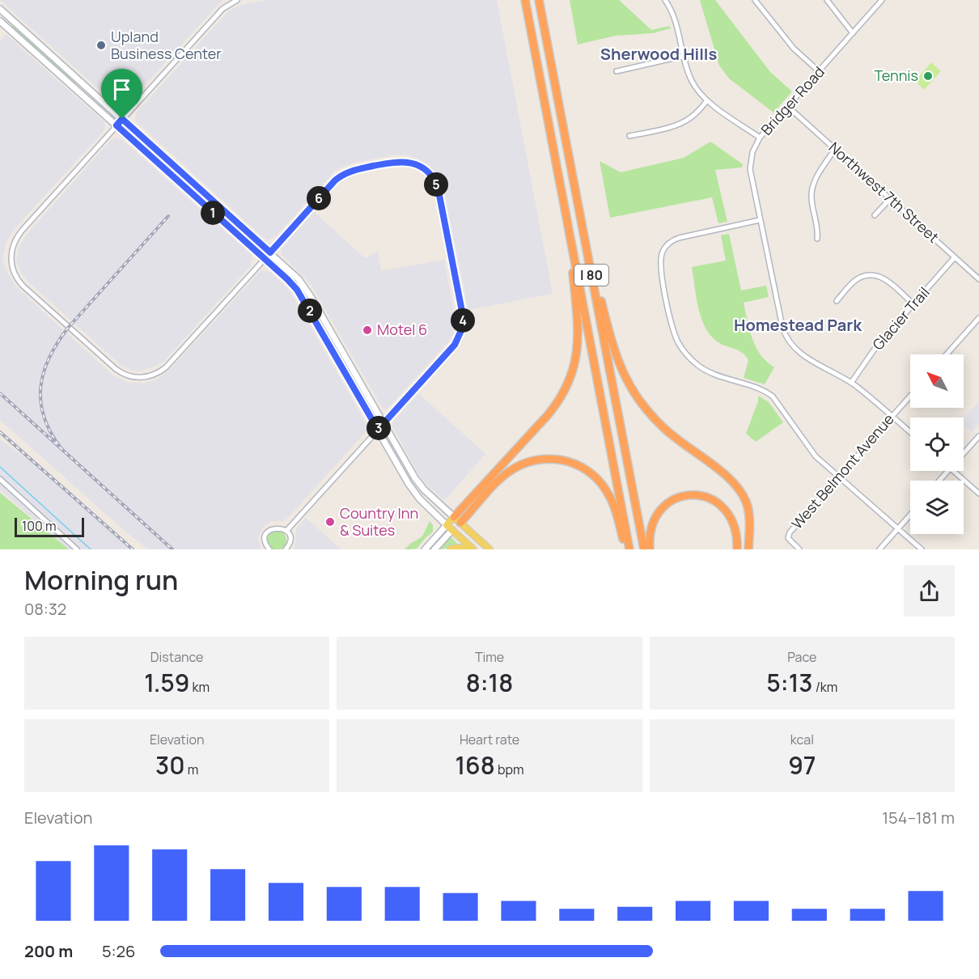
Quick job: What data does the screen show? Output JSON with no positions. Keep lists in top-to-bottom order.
{
  "streets": {
    "highway": ["I 80"],
    "street": [
      "Bridger Road",
      "Northwest 7th Street",
      "Glacier Trail",
      "West Belmont Avenue"
    ]
  },
  "crossings": [
    ["Bridger Road", "Northwest 7th Street"],
    ["Bridger Road", "Glacier Trail"],
    ["Bridger Road", "West Belmont Avenue"],
    ["Northwest 7th Street", "Glacier Trail"]
  ],
  "districts": ["Sherwood Hills", "Homestead Park"],
  "places": [
    "Upland Business Center",
    "Tennis",
    "Motel 6",
    "Country Inn & Suites"
  ],
  "scale_bar": "100 m",
  "north": "top left",
  "page": {
    "pins": [
      "5",
      "6",
      "1",
      "2",
      "4",
      "3"
    ],
    "scale": "100 m",
    "heading": ["Morning run", "08:32"],
    "stats": [
      ["Distance", "1.59 km"],
      ["Time", "8:18"],
      ["Pace", "5:13 /km"],
      ["Elevation", "30 m"],
      ["Heart rate", "168 bpm"],
      ["kcal", "97"]
    ],
    "chart": ["Elevation", "154–181 m"],
    "list": [
      {
        "name": "200 m",
        "note": "5:26"
      }
    ]
  }
}
